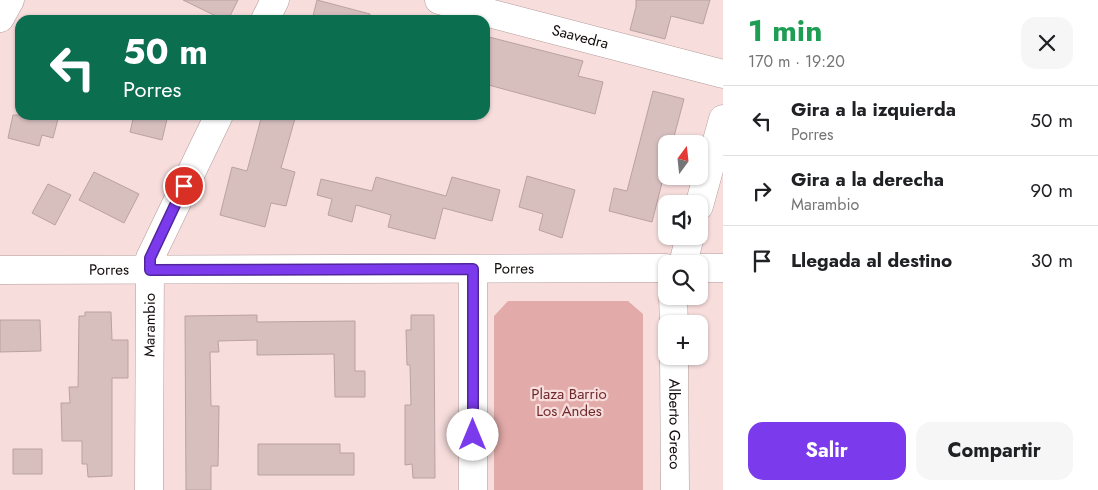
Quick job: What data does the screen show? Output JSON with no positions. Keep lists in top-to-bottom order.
{
  "streets": {
    "street": [
      "Saavedra",
      "Porres",
      "Marambio",
      "Alberto Greco"
    ]
  },
  "crossings": [
    ["Porres", "Marambio"]
  ],
  "parks": ["Plaza Barrio Los Andes"],
  "north": "top",
  "page": {
    "heading": ["1 min", "170 m · 19:20"],
    "turn": ["50 m", "Porres"],
    "list": [
      {
        "name": "Gira a la izquierda",
        "note": "Porres",
        "value": "50 m"
      },
      {
        "name": "Gira a la derecha",
        "note": "Marambio",
        "value": "90 m"
      },
      {
        "name": "Llegada al destino",
        "value": "30 m"
      }
    ],
    "map_buttons": "+",
    "buttons": ["Salir", "Compartir"]
  }
}
